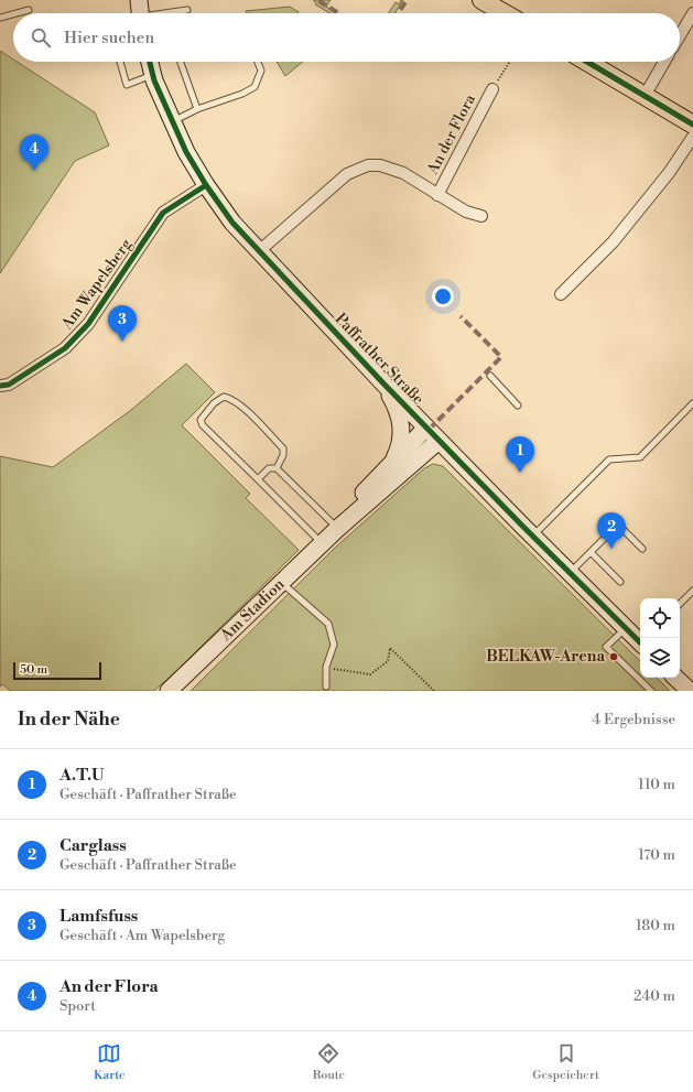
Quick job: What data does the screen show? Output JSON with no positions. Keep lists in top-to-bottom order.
{
  "streets": {
    "main road": ["Paffrather Straße", "Am Stadion"],
    "street": ["An der Flora", "Am Wapelsberg"]
  },
  "crossings": [
    ["An der Flora", "Paffrather Straße"],
    ["Am Wapelsberg", "Paffrather Straße"],
    ["Paffrather Straße", "Am Stadion"]
  ],
  "places": ["BELKAW-Arena"],
  "scale_bar": "50 m",
  "page": {
    "search": "Hier suchen",
    "pins": [
      "4",
      "3",
      "1",
      "2"
    ],
    "scale": "50 m",
    "heading": ["In der Nähe", "4 Ergebnisse"],
    "list": [
      {
        "mark": "1",
        "name": "A.T.U",
        "note": "Geschäft · Paffrather Straße",
        "value": "110 m"
      },
      {
        "mark": "2",
        "name": "Carglass",
        "note": "Geschäft · Paffrather Straße",
        "value": "170 m"
      },
      {
        "mark": "3",
        "name": "Lamfsfuss",
        "note": "Geschäft · Am Wapelsberg",
        "value": "180 m"
      },
      {
        "mark": "4",
        "name": "An der Flora",
        "note": "Sport",
        "value": "240 m"
      }
    ],
    "nav": ["Karte", "Route", "Gespeichert"]
  }
}
